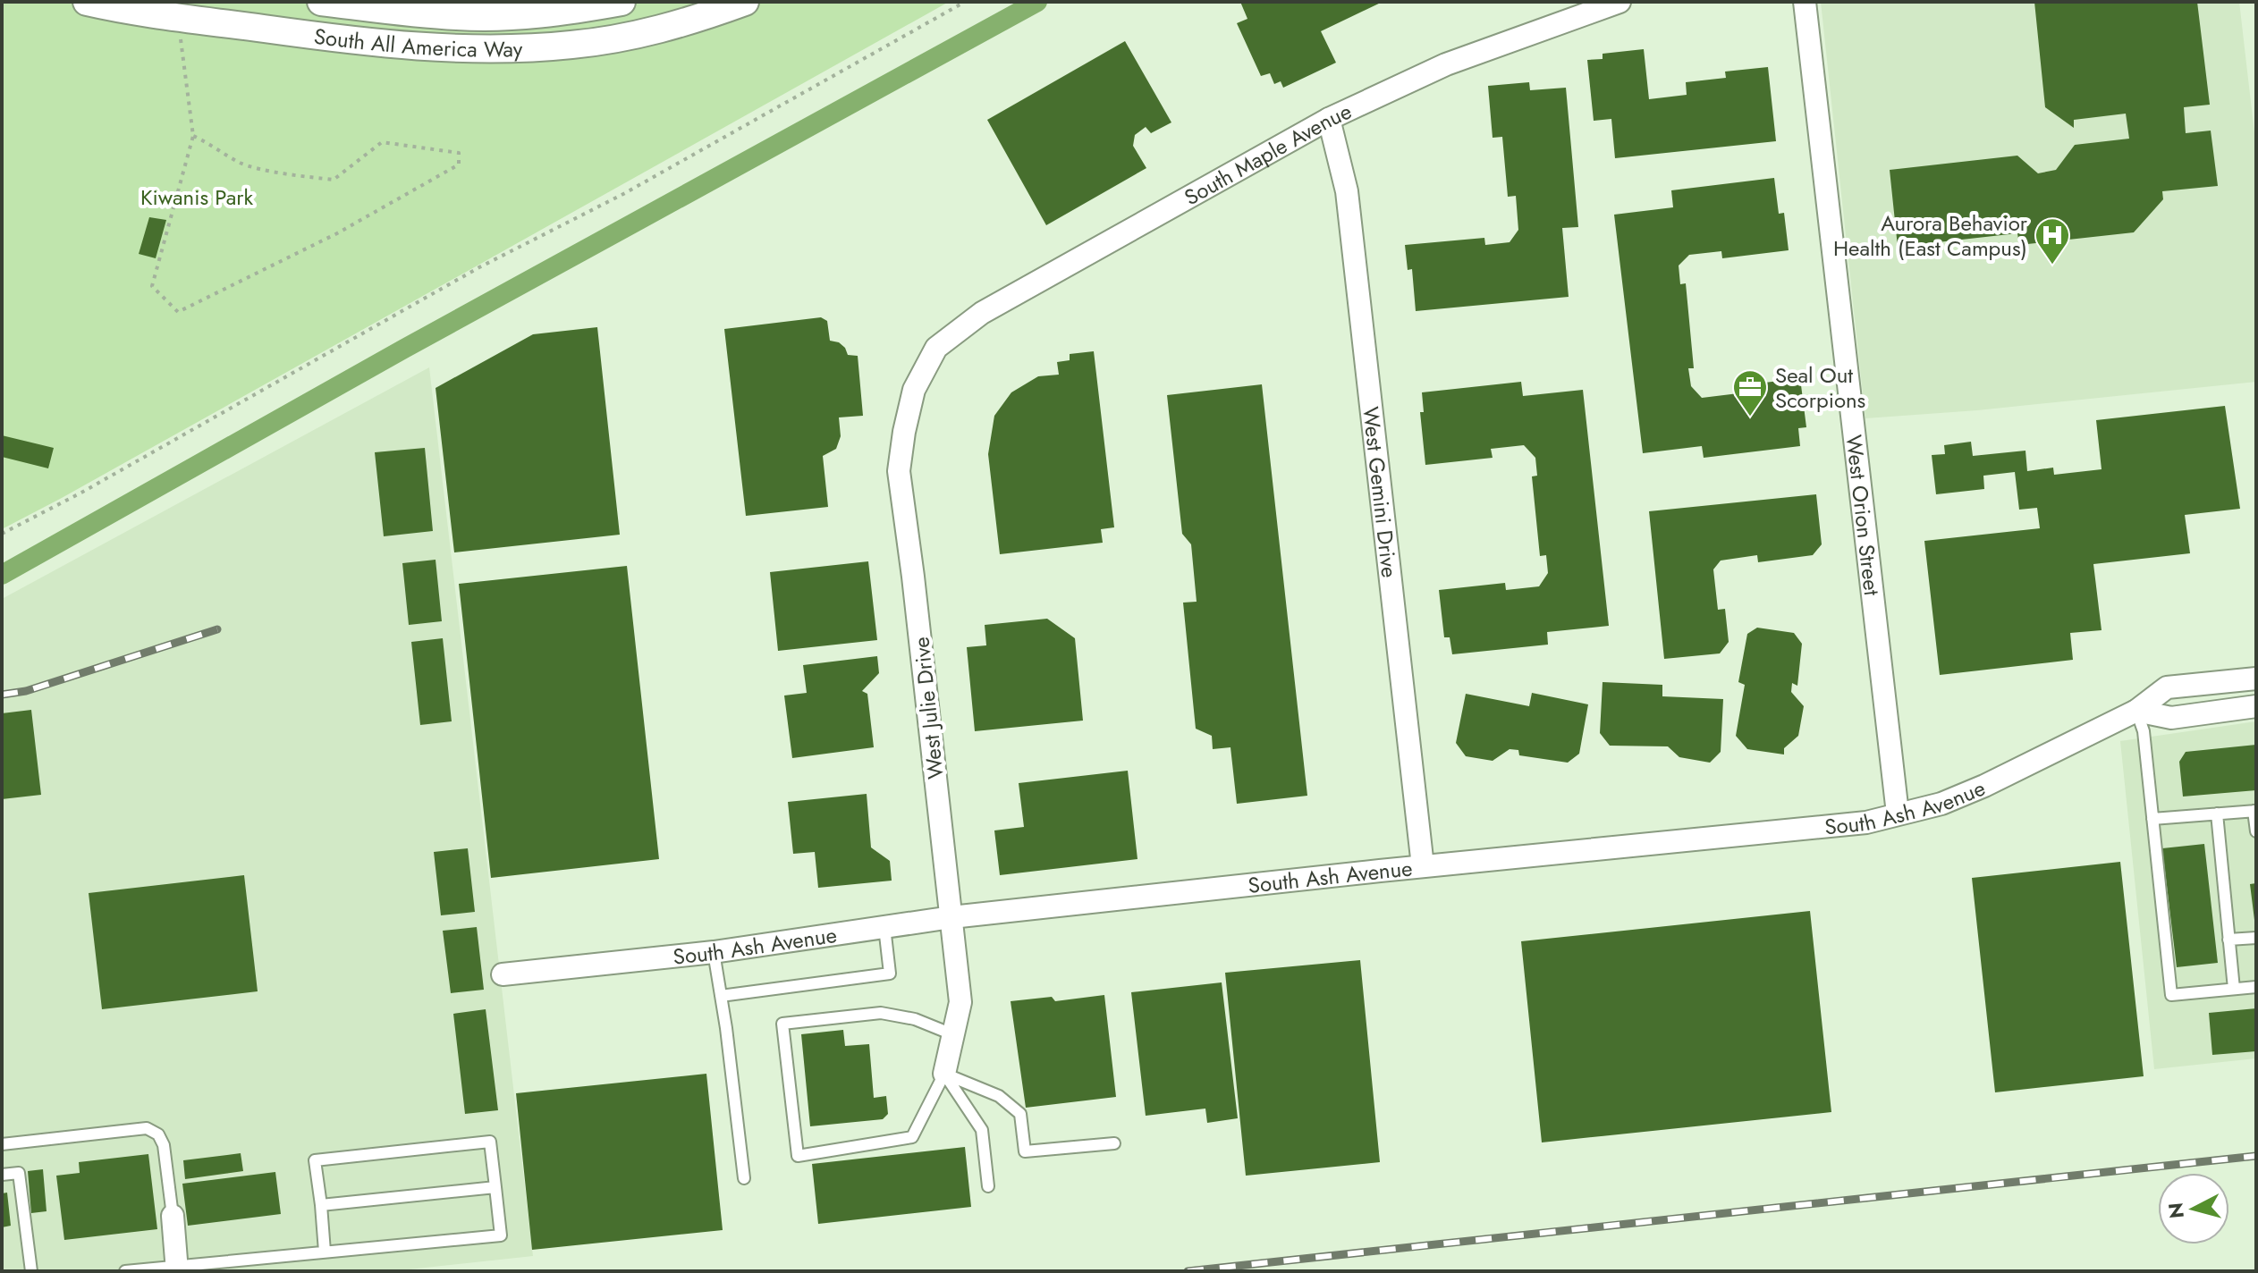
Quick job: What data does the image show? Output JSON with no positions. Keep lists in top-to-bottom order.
{
  "streets": {
    "street": [
      "South All America Way",
      "South Maple Avenue",
      "West Gemini Drive",
      "West Orion Street",
      "West Julie Drive",
      "South Ash Avenue"
    ]
  },
  "crossings": [
    ["South Maple Avenue", "West Gemini Drive"],
    ["South Maple Avenue", "West Julie Drive"],
    ["West Gemini Drive", "South Ash Avenue"],
    ["West Orion Street", "South Ash Avenue"],
    ["West Julie Drive", "South Ash Avenue"]
  ],
  "parks": ["Kiwanis Park"],
  "places": {
    "hospital": ["Aurora Behavior Health (East Campus)"],
    "office": ["Seal Out Scorpions"]
  },
  "north": "left"
}
